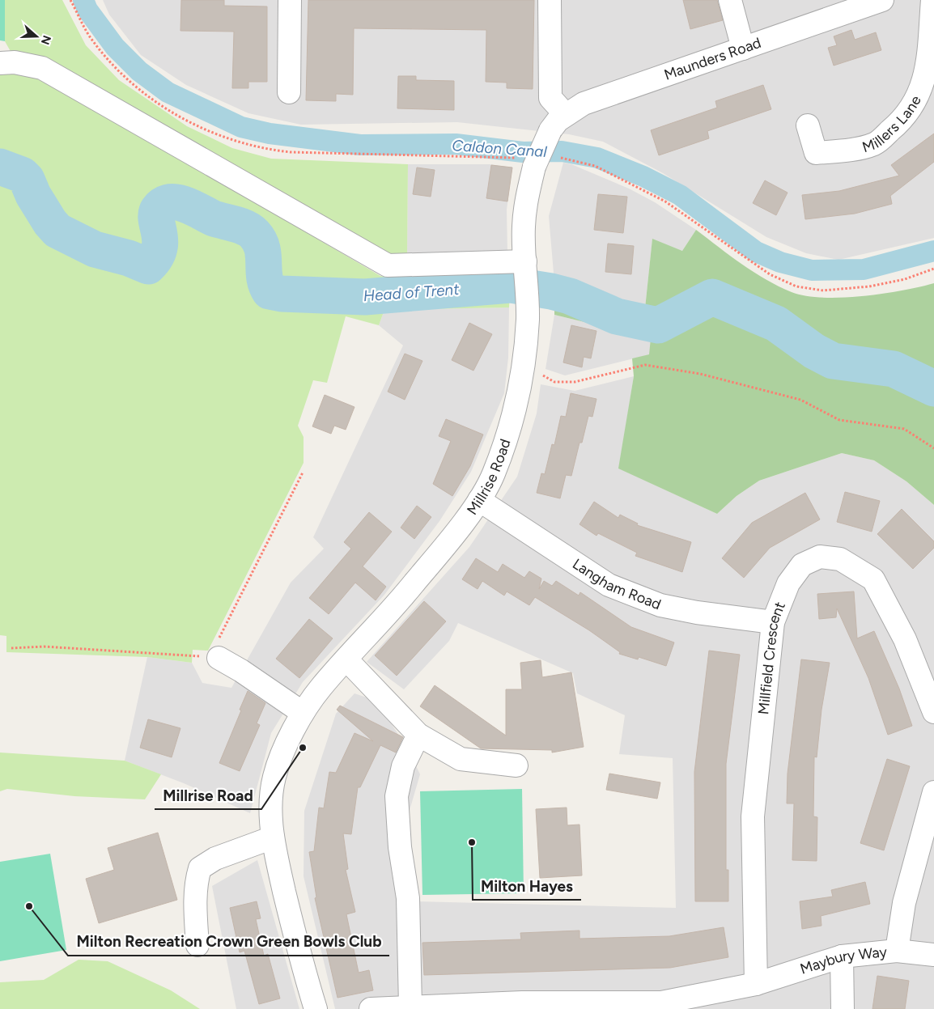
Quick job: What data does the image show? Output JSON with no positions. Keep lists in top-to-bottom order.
{
  "streets": {
    "street": [
      "Maunders Road",
      "Millers Lane",
      "Millrise Road",
      "Langham Road",
      "Millfield Crescent",
      "Maybury Way"
    ]
  },
  "crossings": [
    ["Maunders Road", "Millrise Road"],
    ["Millrise Road", "Langham Road"],
    ["Langham Road", "Millfield Crescent"],
    ["Millfield Crescent", "Maybury Way"]
  ],
  "water": ["Caldon Canal", "Head of Trent"],
  "places": ["Millrise Road", "Milton Hayes", "Milton Recreation Crown Green Bowls Club"],
  "north": "right"
}
